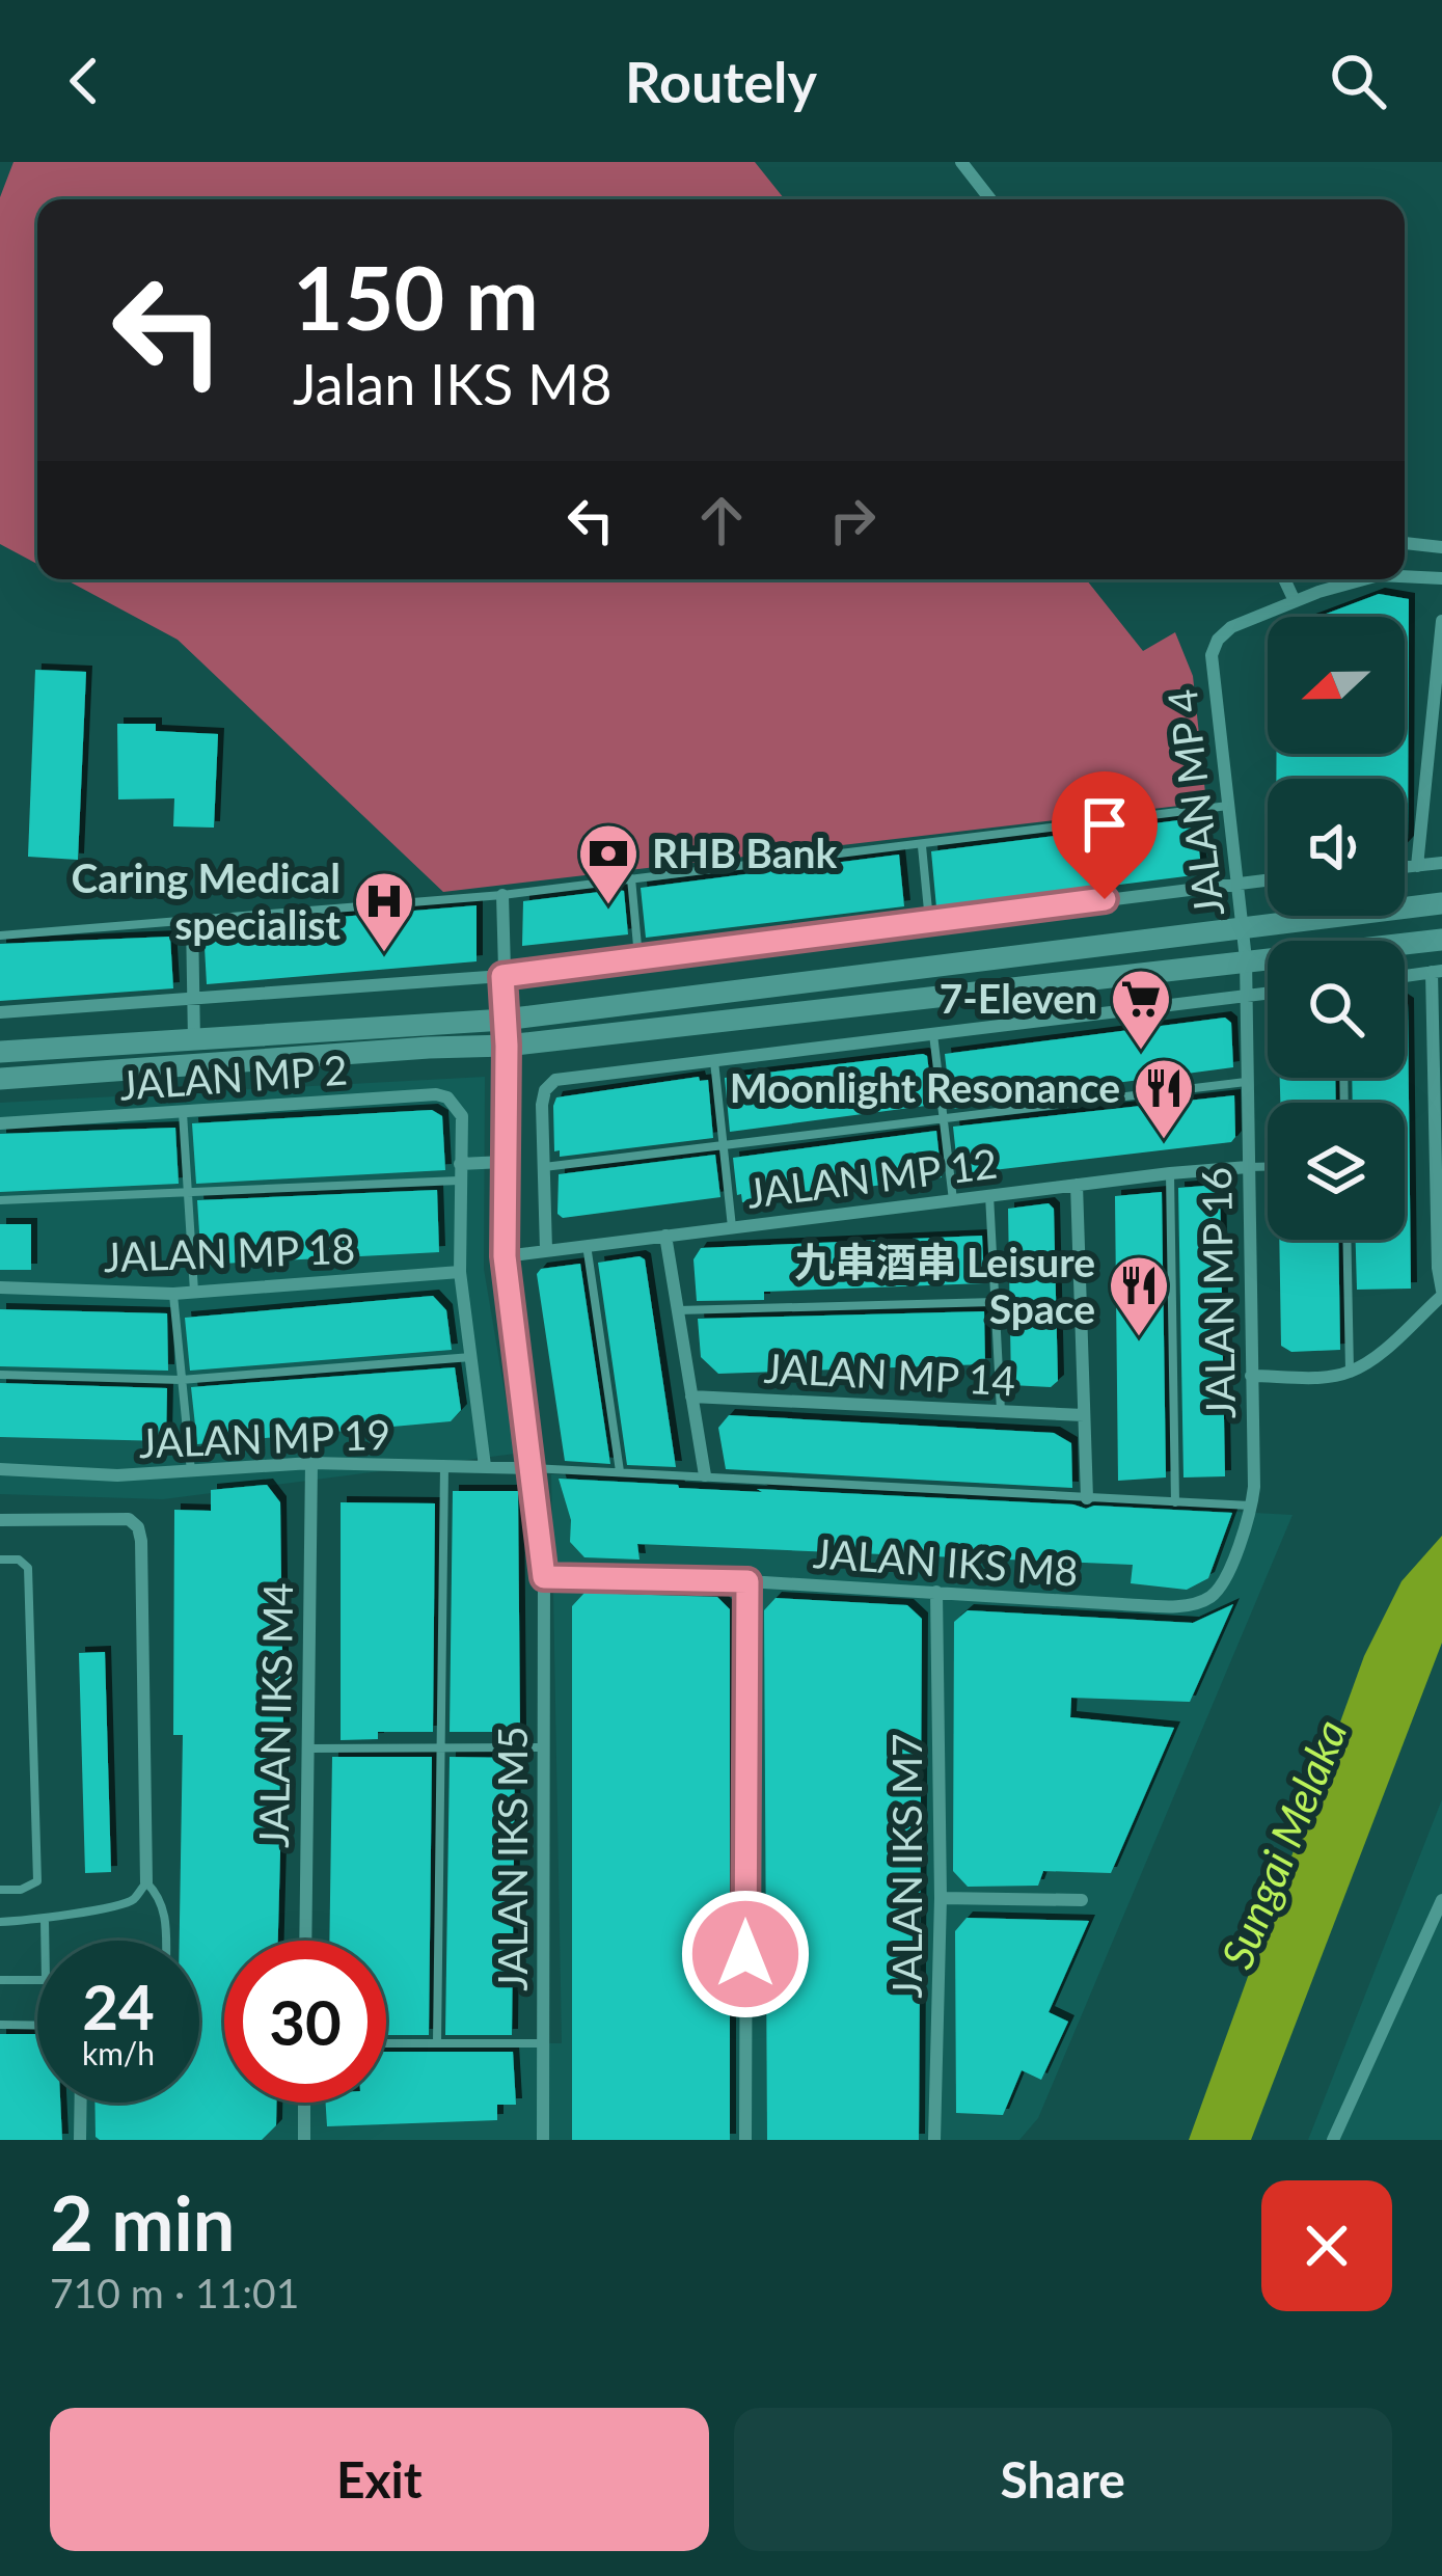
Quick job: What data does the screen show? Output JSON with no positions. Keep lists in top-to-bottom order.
{
  "streets": {
    "street": [
      "JALAN MP 4",
      "JALAN MP 2",
      "JALAN MP 12",
      "JALAN MP 18",
      "JALAN MP 16",
      "JALAN MP 14",
      "JALAN MP 19",
      "JALAN IKS M8",
      "JALAN IKS M4",
      "JALAN IKS M5",
      "JALAN IKS M7"
    ]
  },
  "crossings": [
    ["JALAN MP 4", "JALAN MP 16"],
    ["JALAN MP 12", "JALAN MP 16"],
    ["JALAN MP 12", "JALAN IKS M5"],
    ["JALAN MP 16", "JALAN IKS M8"],
    ["JALAN MP 19", "JALAN IKS M4"],
    ["JALAN MP 19", "JALAN IKS M5"],
    ["JALAN IKS M8", "JALAN IKS M5"],
    ["JALAN IKS M8", "JALAN IKS M7"]
  ],
  "water": ["Sungai Melaka"],
  "places": {
    "bank": ["RHB Bank"],
    "hospital": ["Caring Medical specialist"],
    "supermarket": ["7-Eleven"],
    "restaurant": ["Moonlight Resonance", "九串酒串 Leisure Space"]
  },
  "north": "left",
  "page": {
    "header": "Routely",
    "turn": ["150 m", "Jalan IKS M8"],
    "speed": "24 km/h",
    "limit": "30",
    "heading": ["2 min", "710 m · 11:01"],
    "buttons": ["Exit", "Share"]
  }
}
